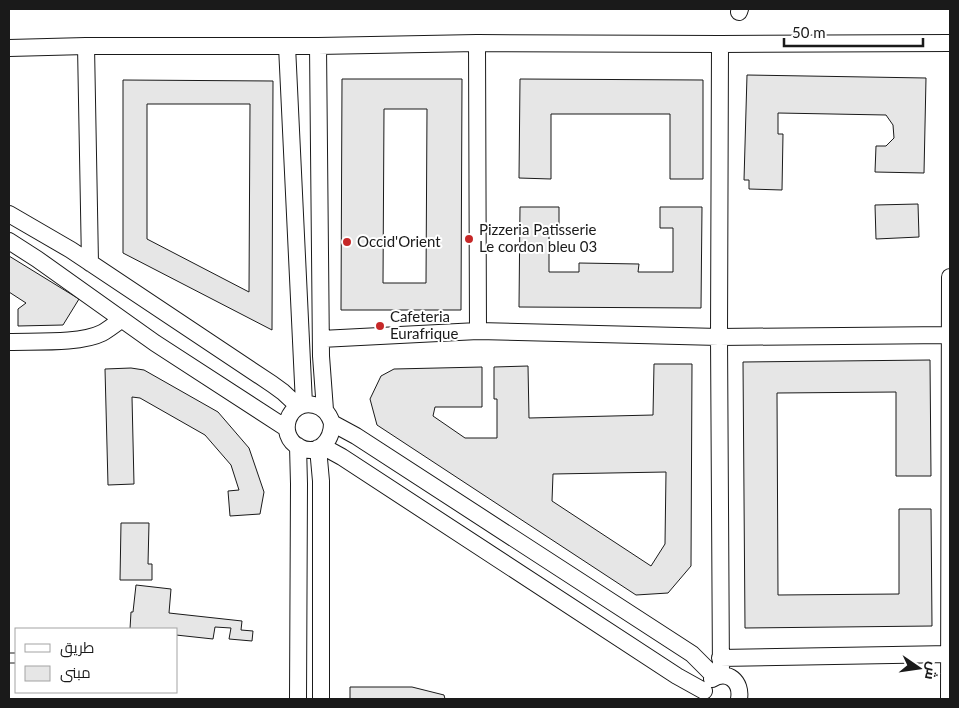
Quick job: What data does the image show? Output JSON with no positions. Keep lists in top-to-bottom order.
{
  "places": ["Pizzeria Patisserie Le cordon bleu 03", "Occid'Orient", "Cafeteria Eurafrique"],
  "legend": ["طريق", "مبنى"],
  "scale_bar": "50 m",
  "north": "right"
}
